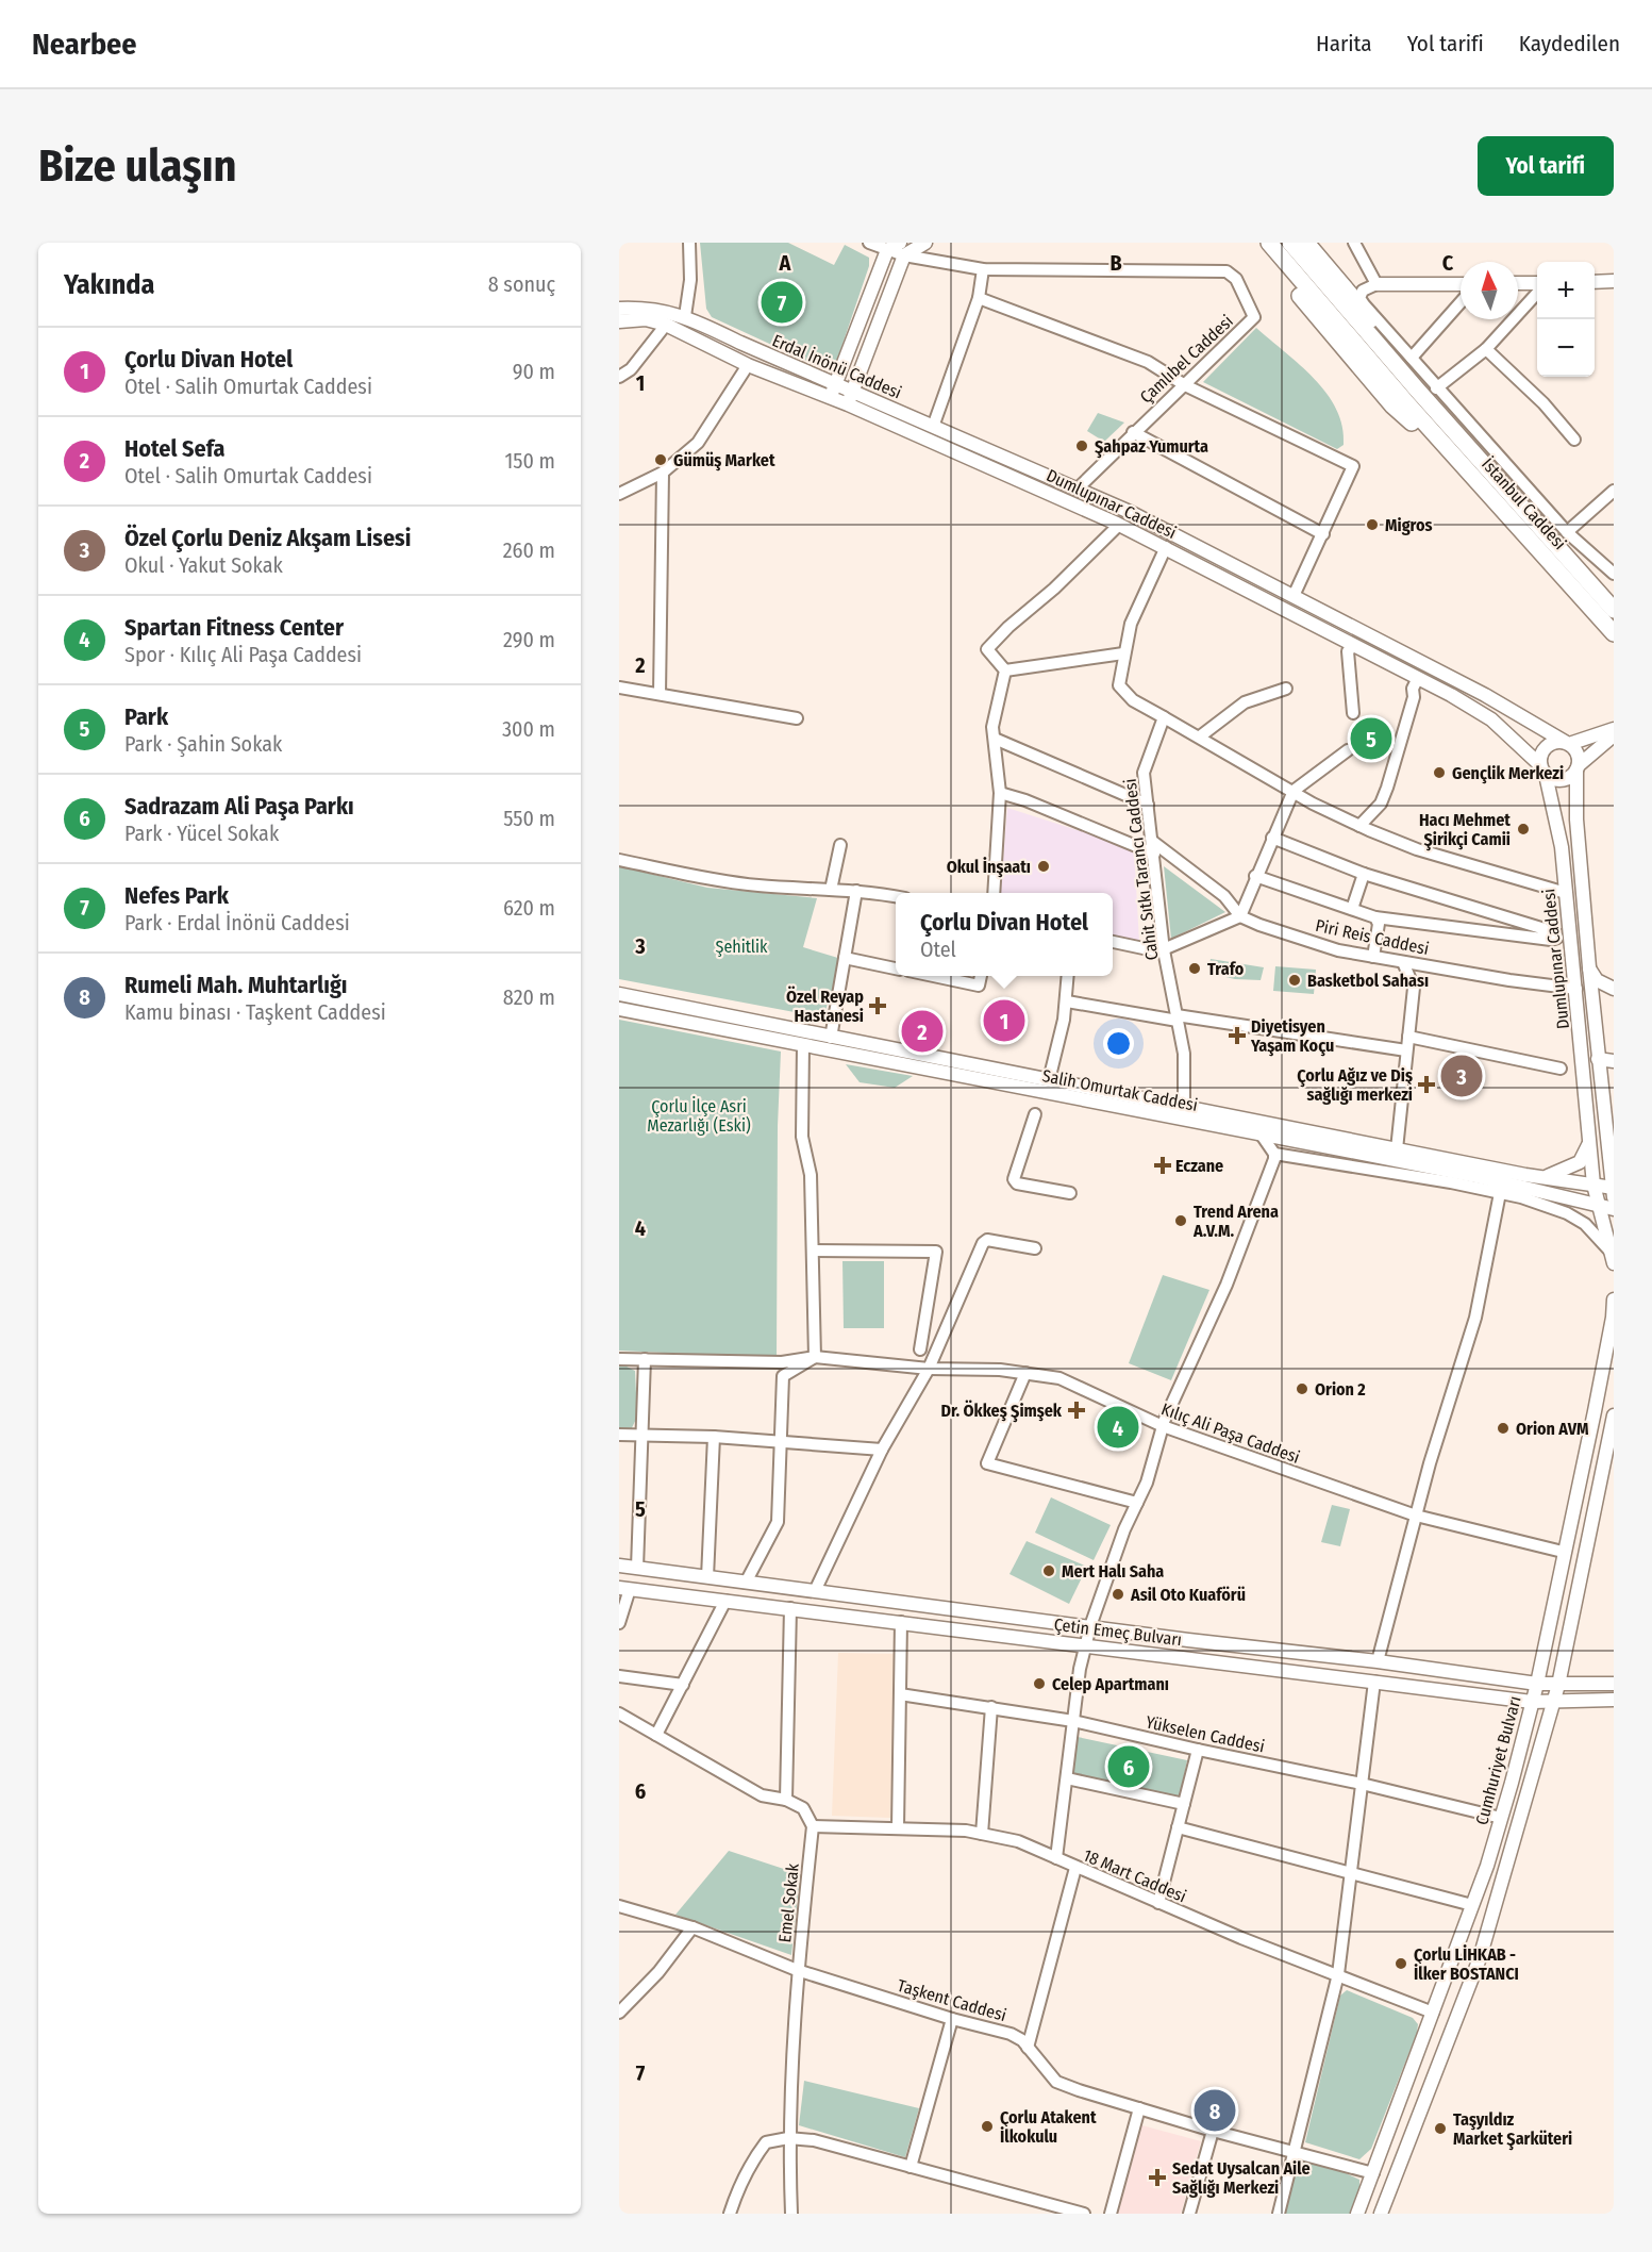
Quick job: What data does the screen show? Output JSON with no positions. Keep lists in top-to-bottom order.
{
  "streets": {
    "highway": ["İstanbul Caddesi"],
    "main road": [
      "Erdal İnönü Caddesi",
      "Dumlupınar Caddesi",
      "Salih Omurtak Caddesi",
      "Çetin Emeç Bulvarı",
      "Cumhuriyet Bulvarı"
    ],
    "street": [
      "Çamlıbel Caddesi",
      "Cahit Sıtkı Tarancı Caddesi",
      "Piri Reis Caddesi",
      "Kılıç Ali Paşa Caddesi",
      "Yükselen Caddesi",
      "18 Mart Caddesi",
      "Emel Sokak",
      "Taşkent Caddesi"
    ]
  },
  "crossings": [
    ["Çamlıbel Caddesi", "Dumlupınar Caddesi"],
    ["Erdal İnönü Caddesi", "Dumlupınar Caddesi"],
    ["Dumlupınar Caddesi", "Piri Reis Caddesi"],
    ["Dumlupınar Caddesi", "Salih Omurtak Caddesi"],
    ["Cahit Sıtkı Tarancı Caddesi", "Piri Reis Caddesi"],
    ["Cahit Sıtkı Tarancı Caddesi", "Salih Omurtak Caddesi"],
    ["Kılıç Ali Paşa Caddesi", "Cumhuriyet Bulvarı"],
    ["Çetin Emeç Bulvarı", "Cumhuriyet Bulvarı"],
    ["Yükselen Caddesi", "Cumhuriyet Bulvarı"],
    ["Cumhuriyet Bulvarı", "18 Mart Caddesi"],
    ["Cumhuriyet Bulvarı", "Taşkent Caddesi"],
    ["18 Mart Caddesi", "Emel Sokak"],
    ["Emel Sokak", "Taşkent Caddesi"]
  ],
  "parks": ["Şehitlik", "Çorlu İlçe Asri Mezarlığı (Eski)"],
  "places": {
    "other": [
      "Şahpaz Yumurta",
      "Gümüş Market",
      "Migros",
      "Gençlik Merkezi",
      "Hacı Mehmet Şirikçi Camii",
      "Okul İnşaatı",
      "Trafo",
      "Basketbol Sahası",
      "Trend Arena A.V.M.",
      "Orion 2",
      "Orion AVM",
      "Mert Halı Saha",
      "Asil Oto Kuaförü",
      "Celep Apartmanı",
      "Çorlu LİHKAB - İlker BOSTANCI",
      "Çorlu Atakent İlkokulu",
      "Taşyıldız Market Şarküteri"
    ],
    "health": [
      "Özel Reyap Hastanesi",
      "Diyetisyen Yaşam Koçu",
      "Çorlu Ağız ve Diş sağlığı merkezi",
      "Eczane",
      "Dr. Ökkeş Şimşek",
      "Sedat Uysalcan Aile Sağlığı Merkezi"
    ]
  },
  "north": "top",
  "page": {
    "header": "Nearbee",
    "nav": ["Harita", "Yol tarifi", "Kaydedilen"],
    "buttons": "Yol tarifi",
    "title": "Bize ulaşın",
    "heading": ["Yakında", "8 sonuç"],
    "map_buttons": ["+", "−"],
    "pins": [
      "7",
      "5",
      "1",
      "2",
      "3",
      "4",
      "6",
      "8"
    ],
    "list": [
      {
        "mark": "1",
        "name": "Çorlu Divan Hotel",
        "note": "Otel · Salih Omurtak Caddesi",
        "value": "90 m"
      },
      {
        "mark": "2",
        "name": "Hotel Sefa",
        "note": "Otel · Salih Omurtak Caddesi",
        "value": "150 m"
      },
      {
        "mark": "3",
        "name": "Özel Çorlu Deniz Akşam Lisesi",
        "note": "Okul · Yakut Sokak",
        "value": "260 m"
      },
      {
        "mark": "4",
        "name": "Spartan Fitness Center",
        "note": "Spor · Kılıç Ali Paşa Caddesi",
        "value": "290 m"
      },
      {
        "mark": "5",
        "name": "Park",
        "note": "Park · Şahin Sokak",
        "value": "300 m"
      },
      {
        "mark": "6",
        "name": "Sadrazam Ali Paşa Parkı",
        "note": "Park · Yücel Sokak",
        "value": "550 m"
      },
      {
        "mark": "7",
        "name": "Nefes Park",
        "note": "Park · Erdal İnönü Caddesi",
        "value": "620 m"
      },
      {
        "mark": "8",
        "name": "Rumeli Mah. Muhtarlığı",
        "note": "Kamu binası · Taşkent Caddesi",
        "value": "820 m"
      }
    ],
    "popup": ["Çorlu Divan Hotel", "Otel"]
  },
  "grid": {
    "columns": ["A", "B", "C"],
    "rows": [
      "1",
      "2",
      "3",
      "4",
      "5",
      "6",
      "7"
    ]
  }
}
